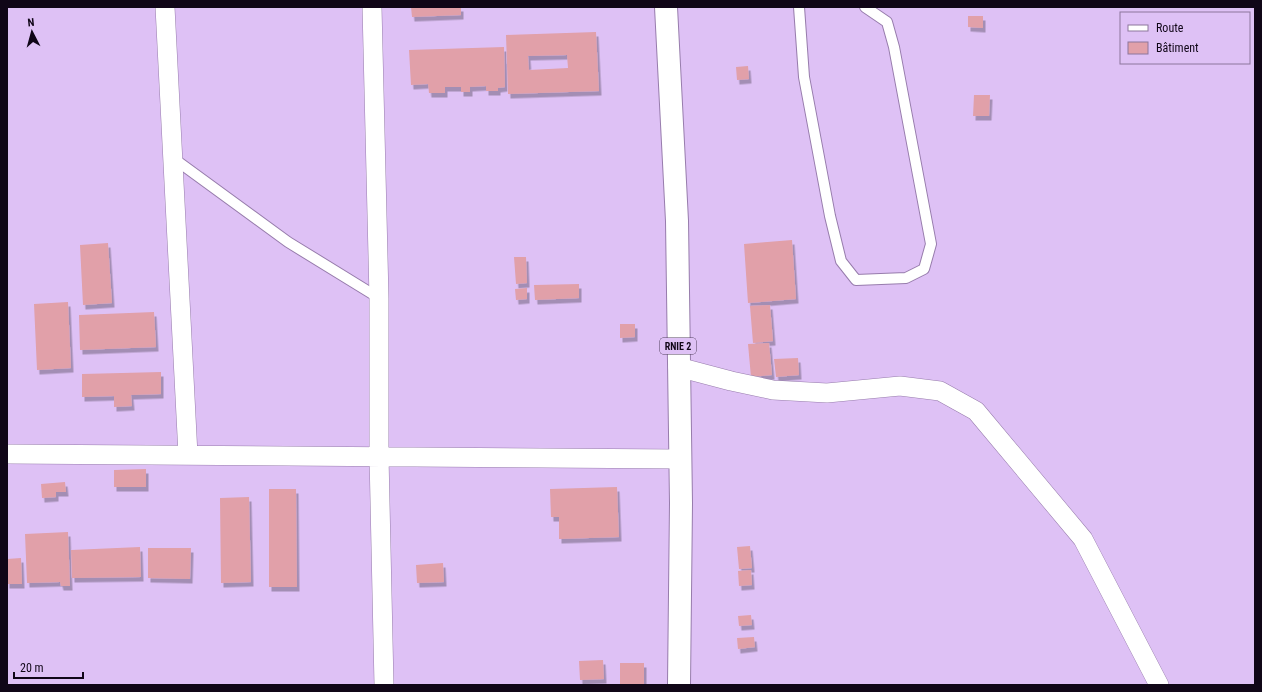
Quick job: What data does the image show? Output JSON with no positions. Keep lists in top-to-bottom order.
{
  "streets": {
    "main road": ["RNIE 2"]
  },
  "legend": ["Route", "Bâtiment"],
  "scale_bar": "20 m",
  "north": "top"
}
